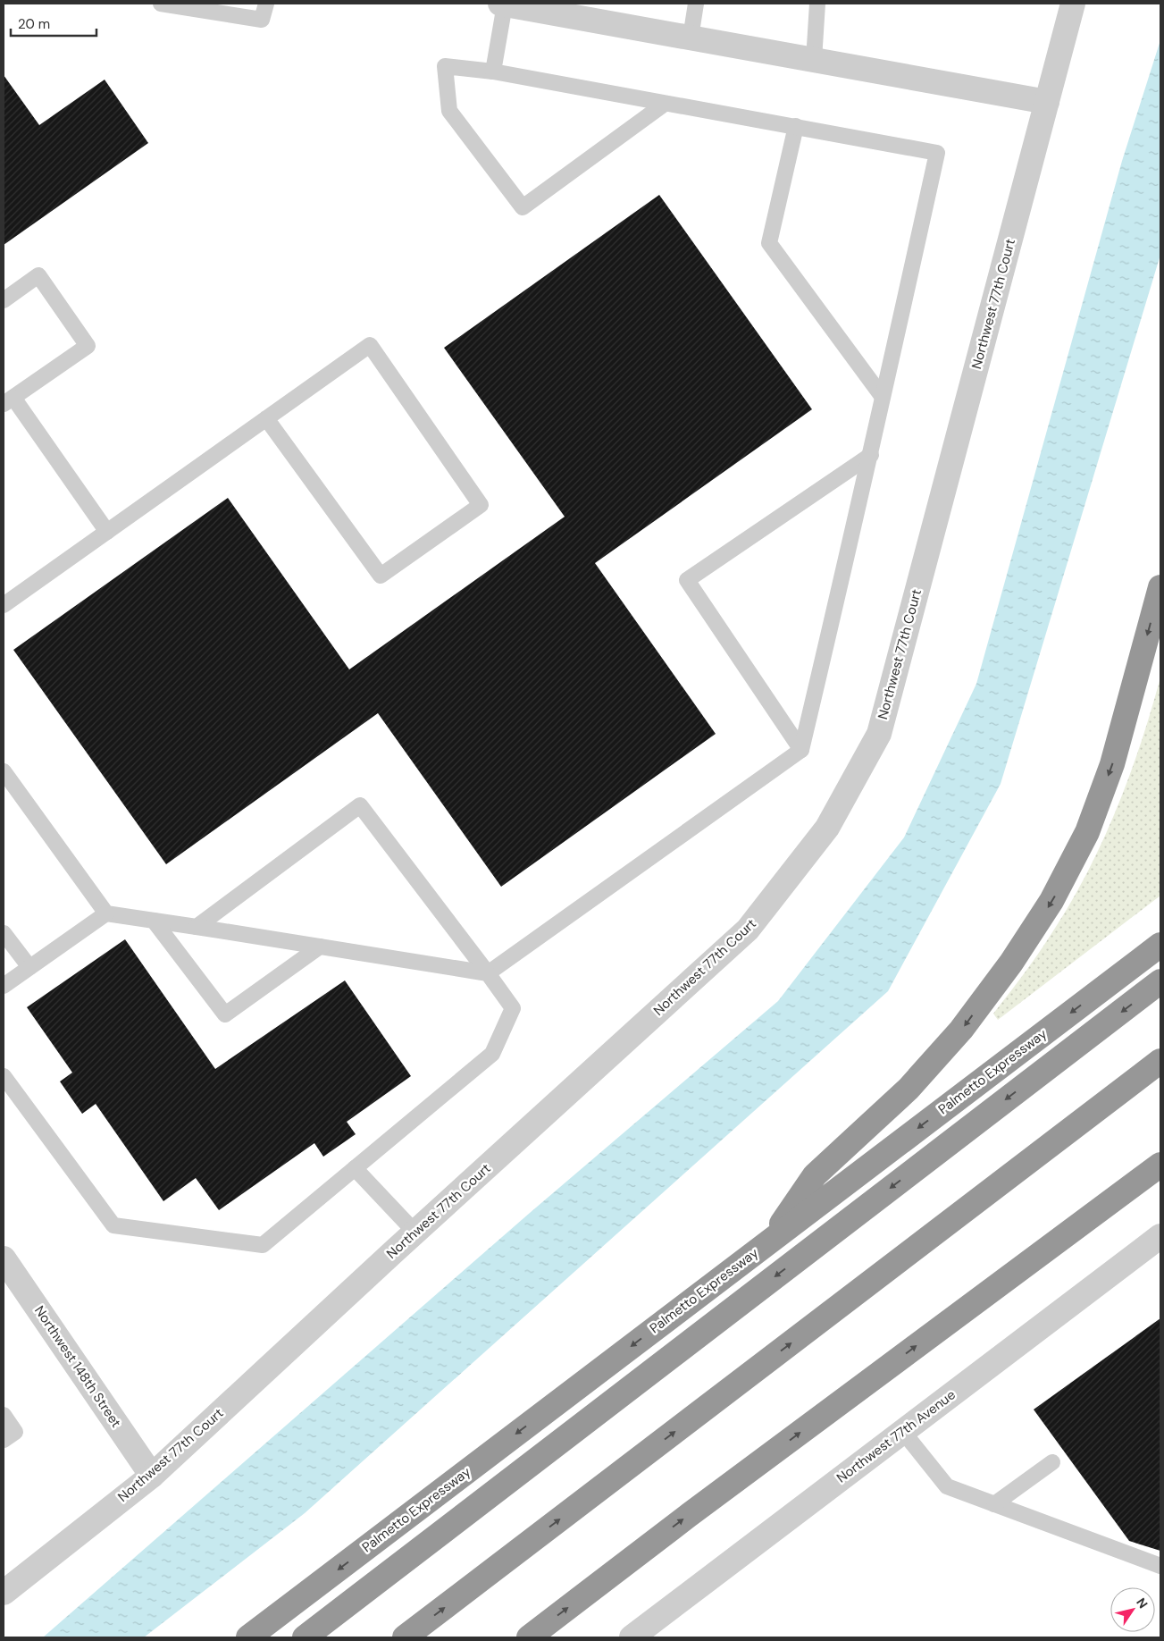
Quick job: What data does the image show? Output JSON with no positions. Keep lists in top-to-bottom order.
{
  "streets": {
    "highway": ["Palmetto Expressway"],
    "street": ["Northwest 77th Court", "Northwest 148th Street", "Northwest 77th Avenue"]
  },
  "crossings": [
    ["Northwest 77th Court", "Northwest 148th Street"]
  ],
  "scale_bar": "20 m",
  "north": "top right"
}
